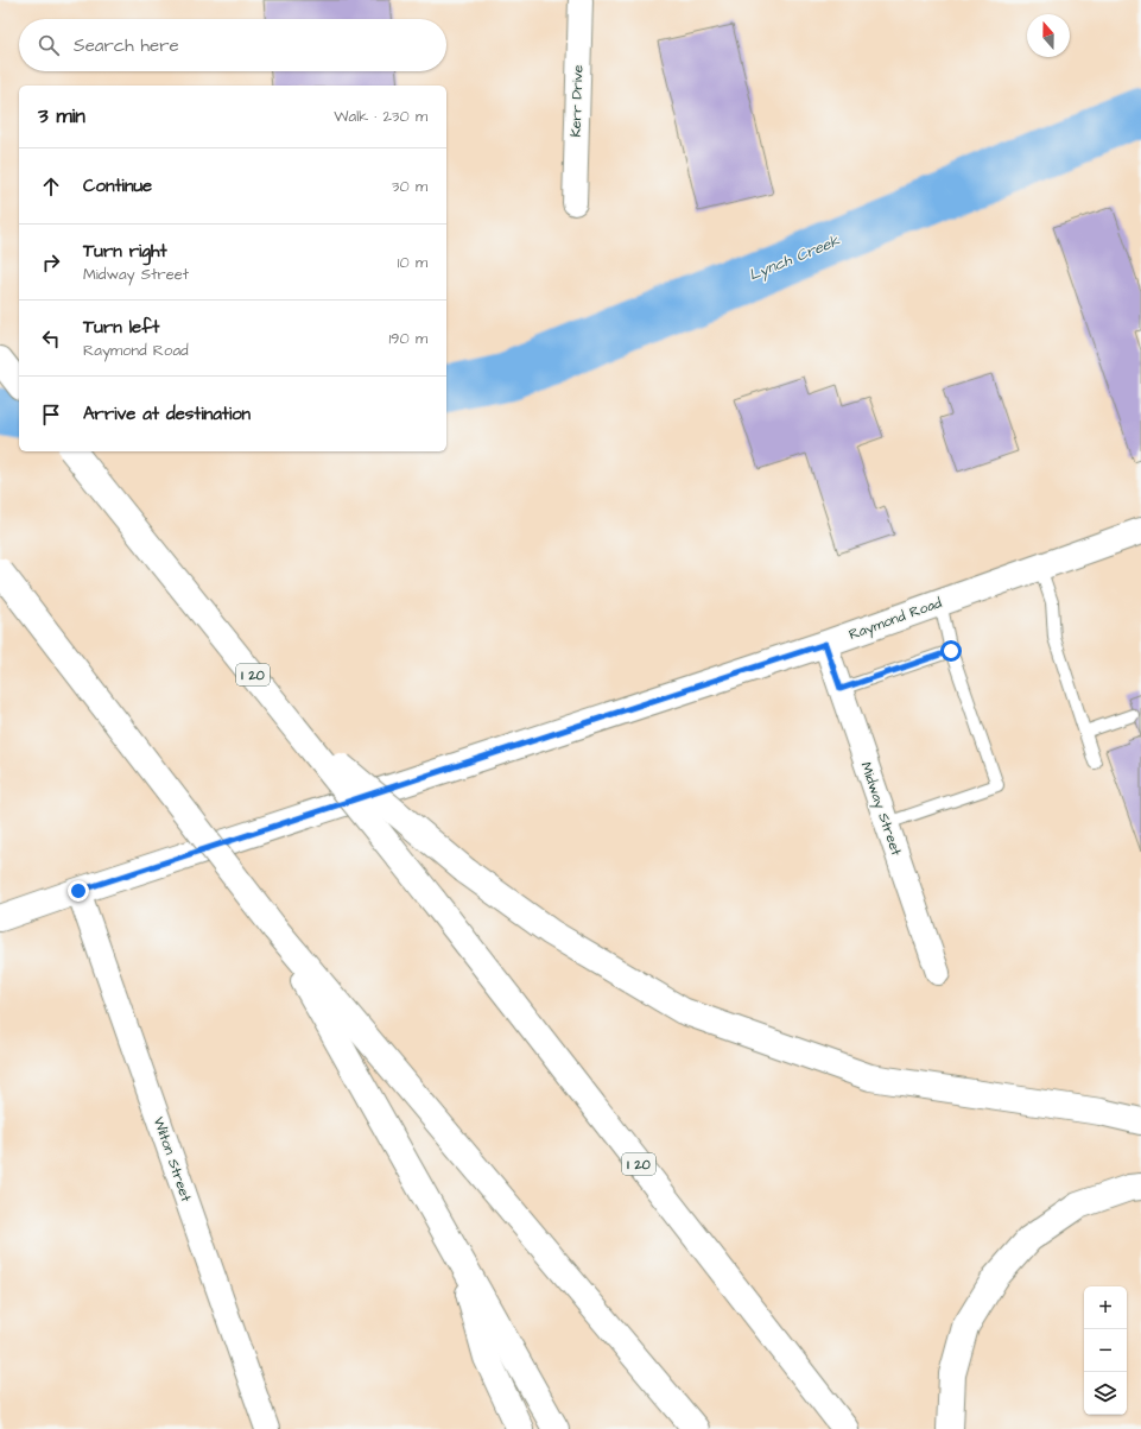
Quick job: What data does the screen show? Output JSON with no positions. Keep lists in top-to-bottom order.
{
  "streets": {
    "main road": ["Raymond Road", "I 20"],
    "street": ["Kerr Drive", "Midway Street", "Wilton Street"]
  },
  "crossings": [
    ["Raymond Road", "Midway Street"],
    ["Raymond Road", "Wilton Street"]
  ],
  "water": ["Lynch Creek"],
  "north": "top",
  "page": {
    "search": "Search here",
    "heading": ["3 min", "Walk · 230 m"],
    "list": [
      ["Continue", "30 m"],
      ["Turn right", "Midway Street", "10 m"],
      ["Turn left", "Raymond Road", "190 m"],
      "Arrive at destination"
    ],
    "map_buttons": ["+", "−"]
  }
}
